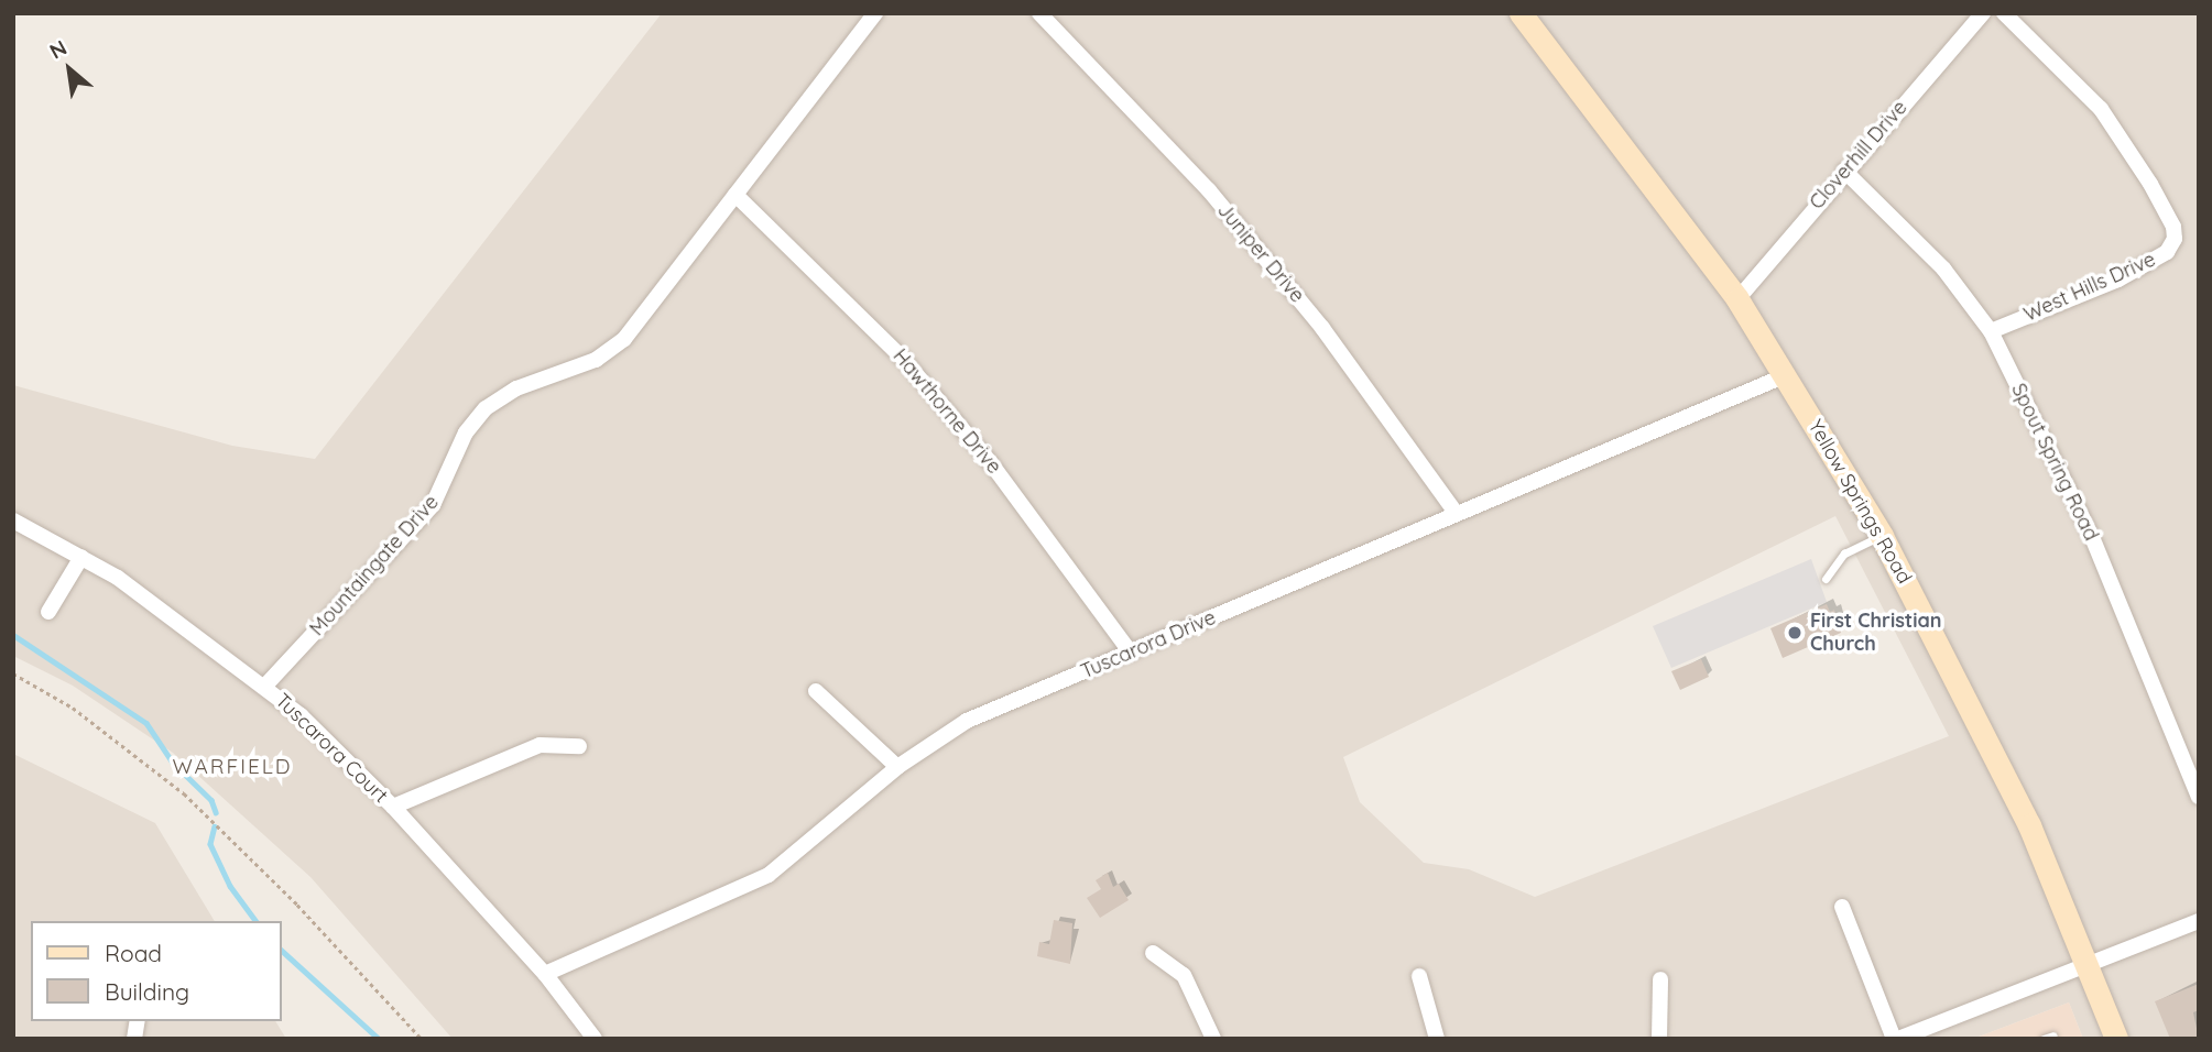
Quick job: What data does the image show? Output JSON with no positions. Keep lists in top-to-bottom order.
{
  "streets": {
    "main road": ["Yellow Springs Road"],
    "street": [
      "Cloverhill Drive",
      "Juniper Drive",
      "West Hills Drive",
      "Hawthorne Drive",
      "Spout Spring Road",
      "Mountaingate Drive",
      "Tuscarora Drive",
      "Tuscarora Court"
    ]
  },
  "crossings": [
    ["Cloverhill Drive", "Spout Spring Road"],
    ["Cloverhill Drive", "Yellow Springs Road"],
    ["Juniper Drive", "Tuscarora Drive"],
    ["West Hills Drive", "Spout Spring Road"],
    ["Hawthorne Drive", "Mountaingate Drive"],
    ["Hawthorne Drive", "Tuscarora Drive"],
    ["Yellow Springs Road", "Tuscarora Drive"],
    ["Mountaingate Drive", "Tuscarora Court"],
    ["Tuscarora Drive", "Tuscarora Court"]
  ],
  "districts": ["WARFIELD"],
  "places": ["First Christian Church"],
  "legend": ["Road", "Building"],
  "north": "top left"
}
